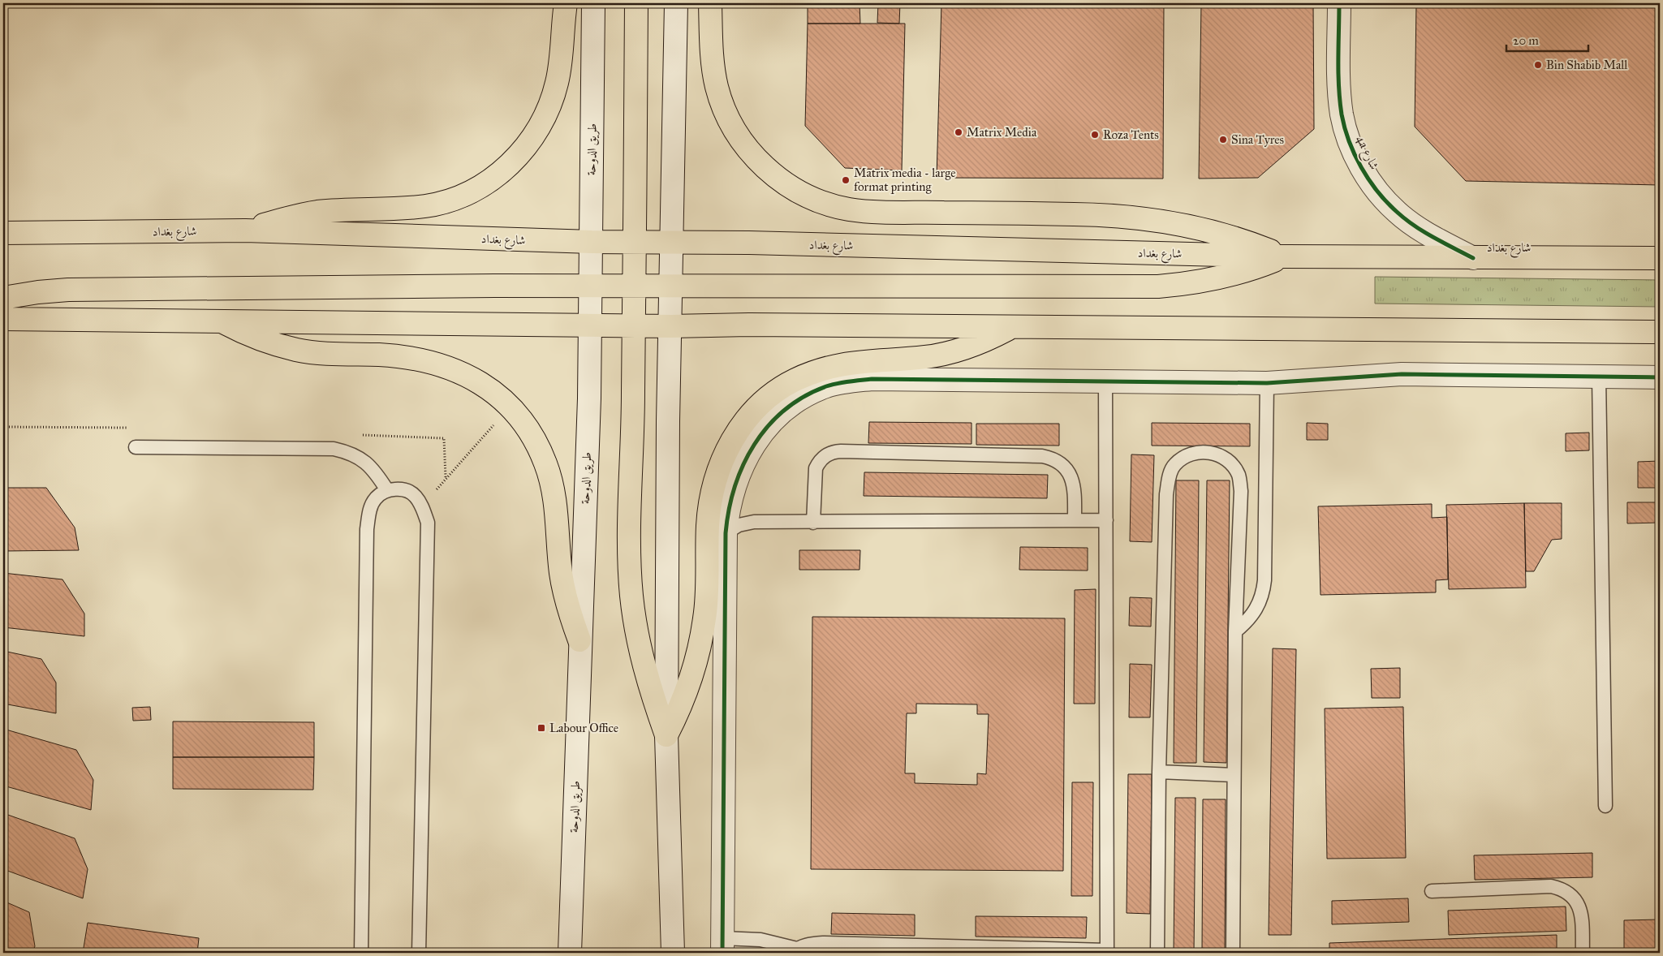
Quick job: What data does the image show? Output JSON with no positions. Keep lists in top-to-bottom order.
{
  "streets": {
    "main road": ["طريق الدوحة", "4a شارع", "شارع بغداد"]
  },
  "crossings": [
    ["طريق الدوحة", "شارع بغداد"],
    ["4a شارع", "شارع بغداد"]
  ],
  "places": {
    "other": [
      "Bin Shabib Mall",
      "Matrix Media",
      "Roza Tents",
      "Sina Tyres",
      "Matrix media - large format printing"
    ],
    "transit": ["Labour Office"]
  },
  "scale_bar": "20 m"
}
